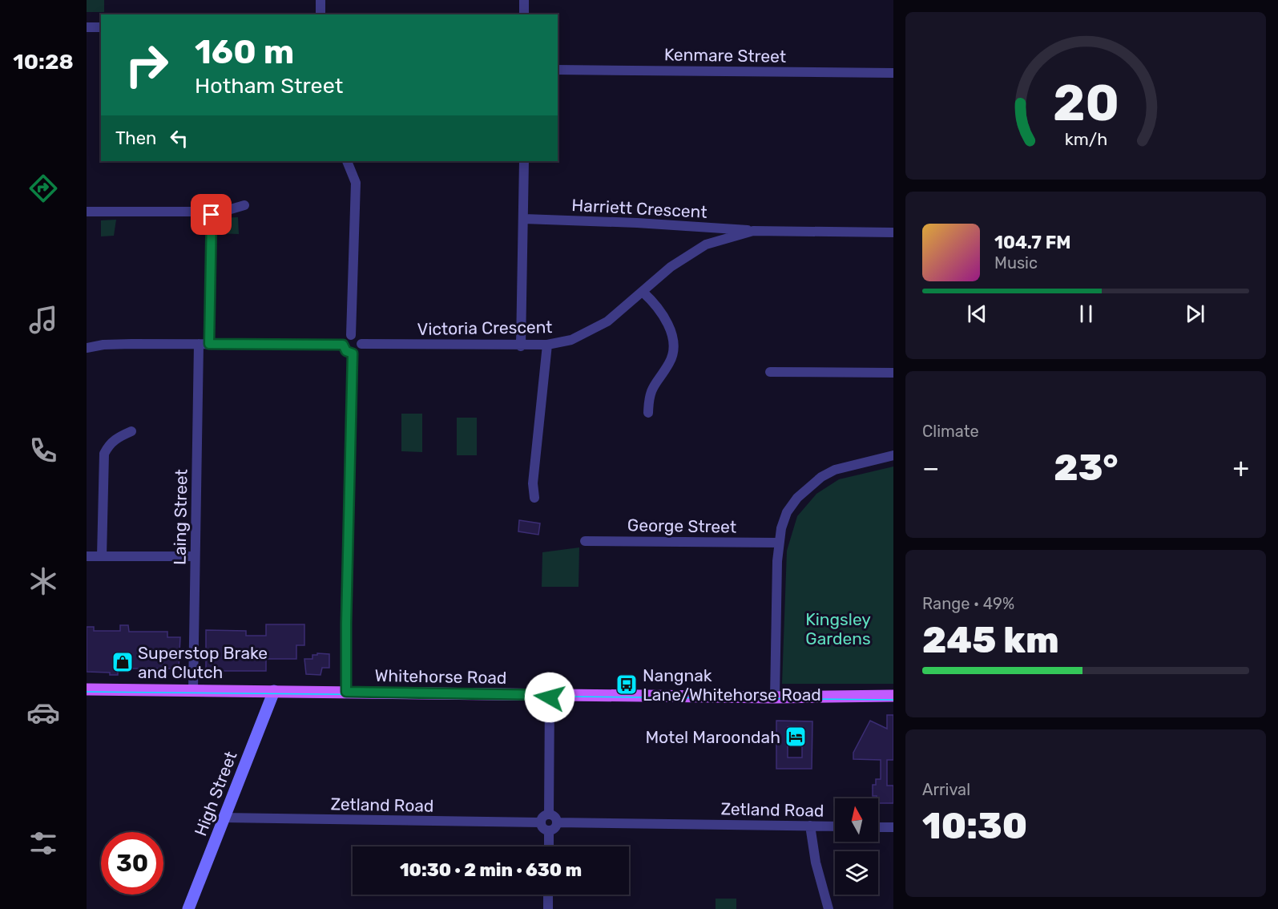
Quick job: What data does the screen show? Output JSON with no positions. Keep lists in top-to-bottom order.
{
  "streets": {
    "main road": ["Whitehorse Road"],
    "street": [
      "Kenmare Street",
      "Harriett Crescent",
      "Victoria Crescent",
      "Laing Street",
      "George Street",
      "High Street",
      "Zetland Road"
    ]
  },
  "crossings": [
    ["Harriett Crescent", "Victoria Crescent"],
    ["Laing Street", "Whitehorse Road"],
    ["Whitehorse Road", "High Street"],
    ["High Street", "Zetland Road"]
  ],
  "parks": ["Kingsley Gardens"],
  "places": {
    "shop": ["Superstop Brake and Clutch"],
    "bus stop": ["Nangnak Lane/Whitehorse Road"],
    "hotel": ["Motel Maroondah"]
  },
  "north": "top",
  "page": {
    "tabs": "10:28",
    "turn": ["160 m", "Hotham Street"],
    "then": "Then",
    "song": ["104.7 FM", "Music"],
    "tile": [
      "Climate",
      ["Range · 49%", "245 km"],
      ["Arrival", "10:30"]
    ],
    "heat": ["−", "23°", "+"],
    "limit": "30",
    "trip": "10:30 · 2 min · 630 m",
    "gauge": ["20", "km/h"]
  }
}
